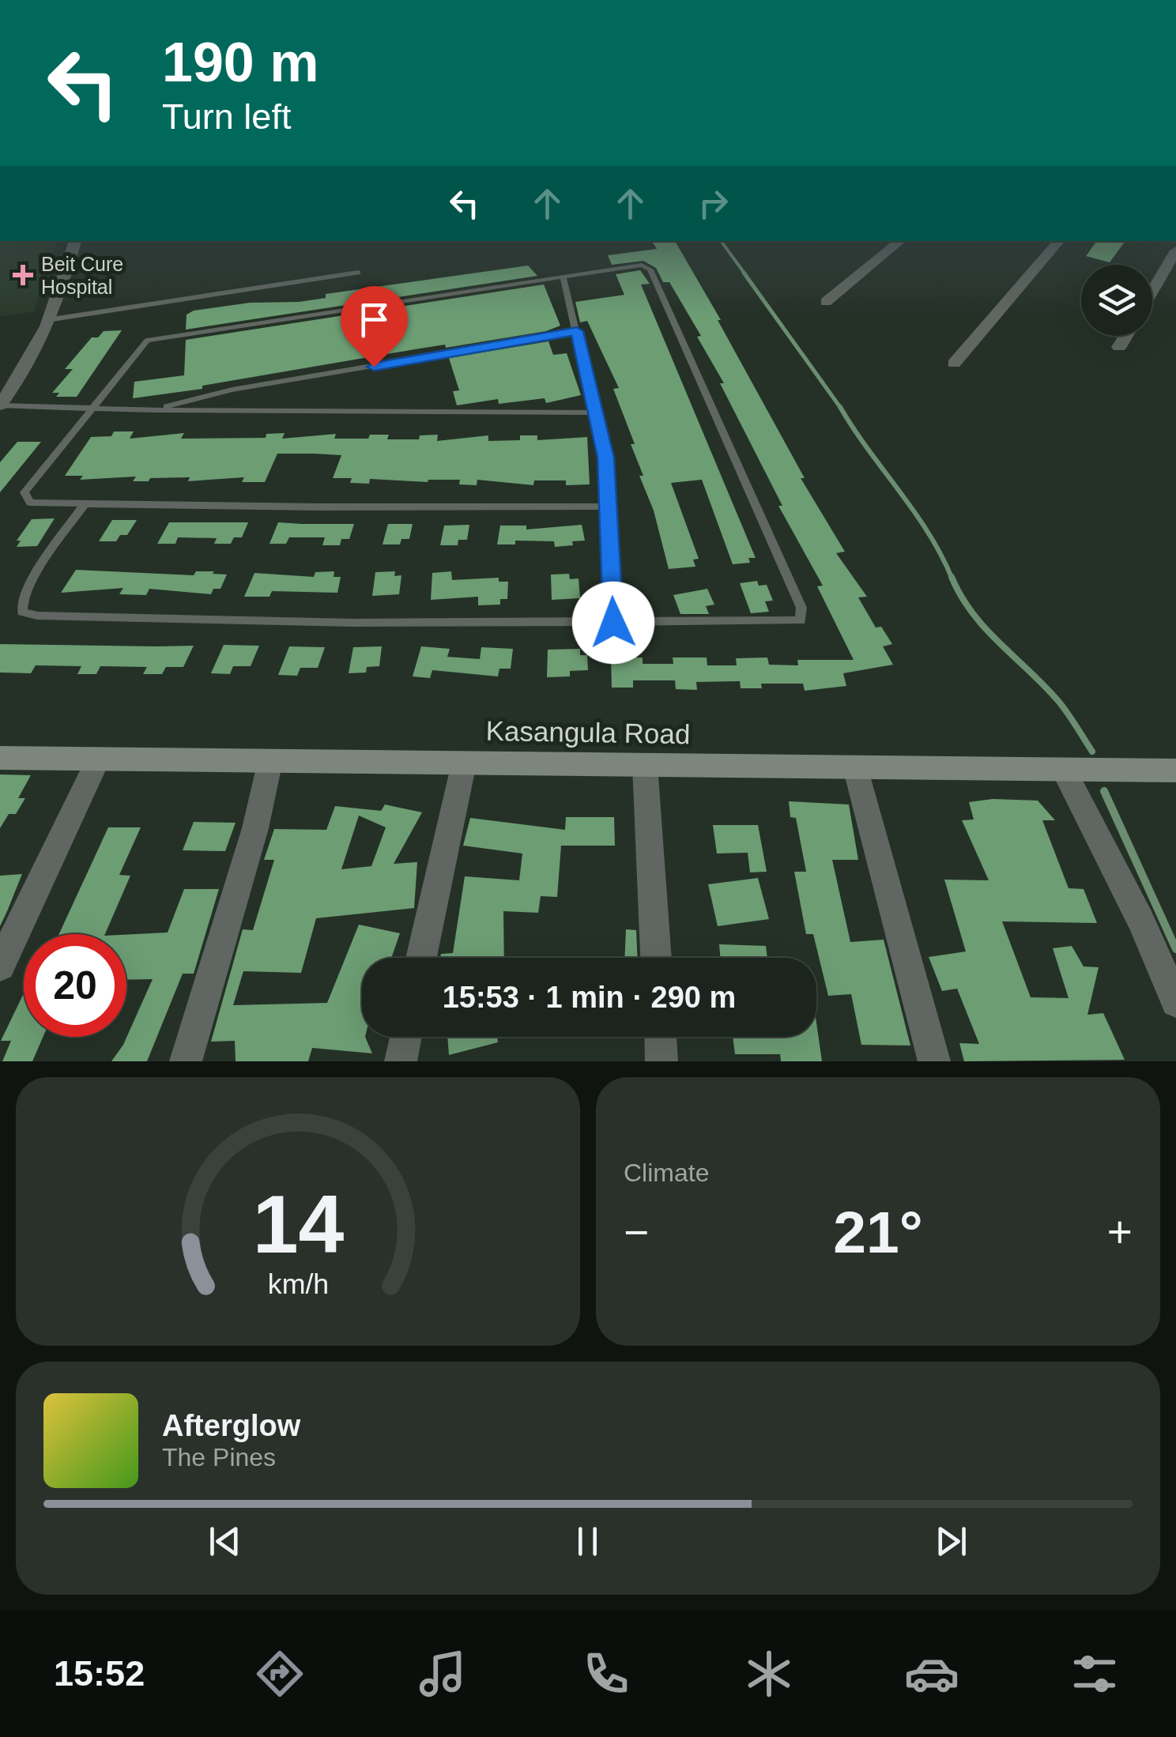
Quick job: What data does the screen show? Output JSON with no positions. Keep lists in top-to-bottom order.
{
  "streets": {
    "main road": ["Kasangula Road"]
  },
  "places": {
    "health": ["Beit Cure Hospital"]
  },
  "page": {
    "turn": ["190 m", "Turn left"],
    "limit": "20",
    "trip": "15:53 · 1 min · 290 m",
    "tile": "Climate",
    "heat": ["−", "21°", "+"],
    "song": ["Afterglow", "The Pines"],
    "tabs": "15:52",
    "gauge": ["14", "km/h"]
  }
}
